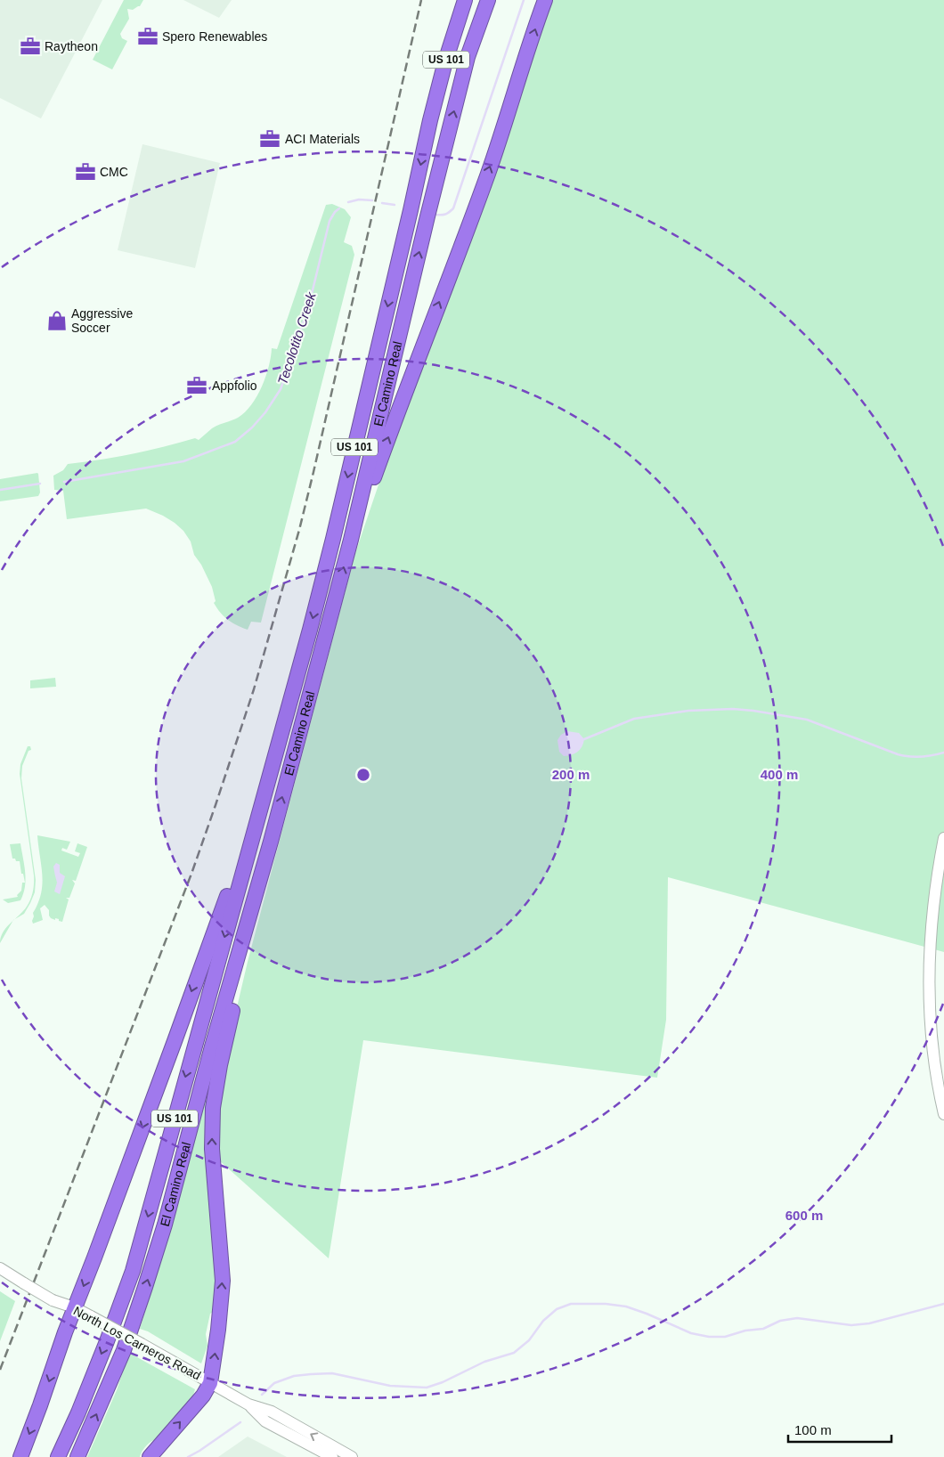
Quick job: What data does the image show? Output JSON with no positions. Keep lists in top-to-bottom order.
{
  "streets": {
    "highway": ["US 101", "El Camino Real"],
    "main road": ["North Los Carneros Road"]
  },
  "water": ["Tecolotito Creek"],
  "places": {
    "office": [
      "Spero Renewables",
      "Raytheon",
      "ACI Materials",
      "CMC",
      "Appfolio"
    ],
    "shop": ["Aggressive Soccer"]
  },
  "scale_bar": "100 m",
  "rings": ["200 m", "400 m", "600 m"]
}
